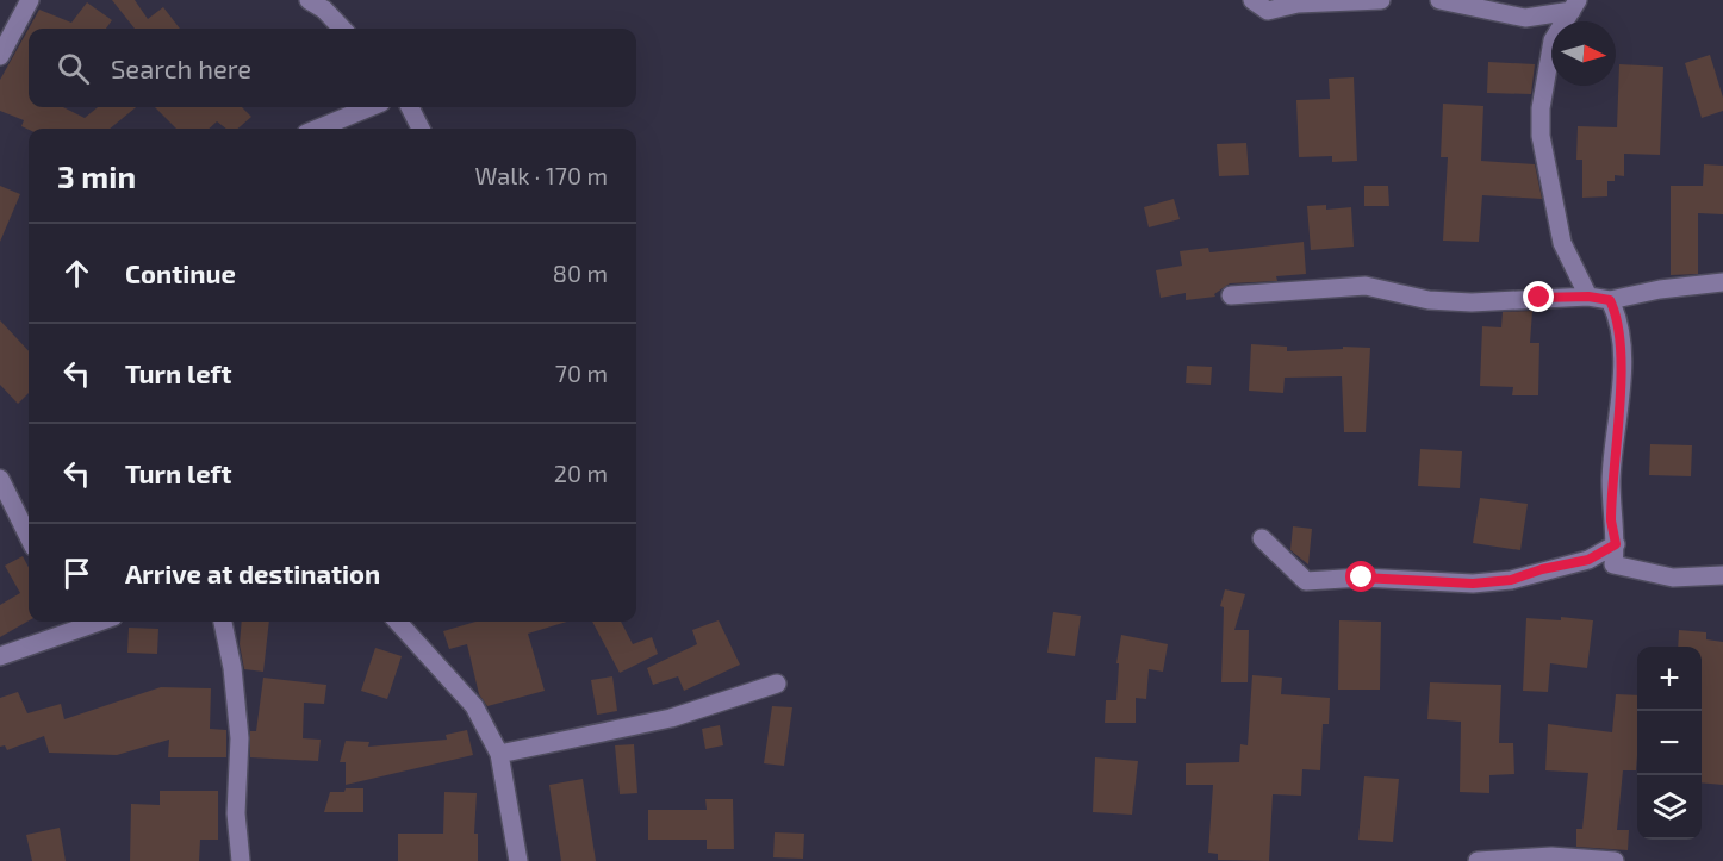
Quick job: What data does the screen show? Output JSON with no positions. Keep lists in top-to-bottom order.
{
  "north": "right",
  "page": {
    "search": "Search here",
    "heading": ["3 min", "Walk · 170 m"],
    "list": [
      ["Continue", "80 m"],
      ["Turn left", "70 m"],
      ["Turn left", "20 m"],
      "Arrive at destination"
    ],
    "map_buttons": ["+", "−"]
  }
}
